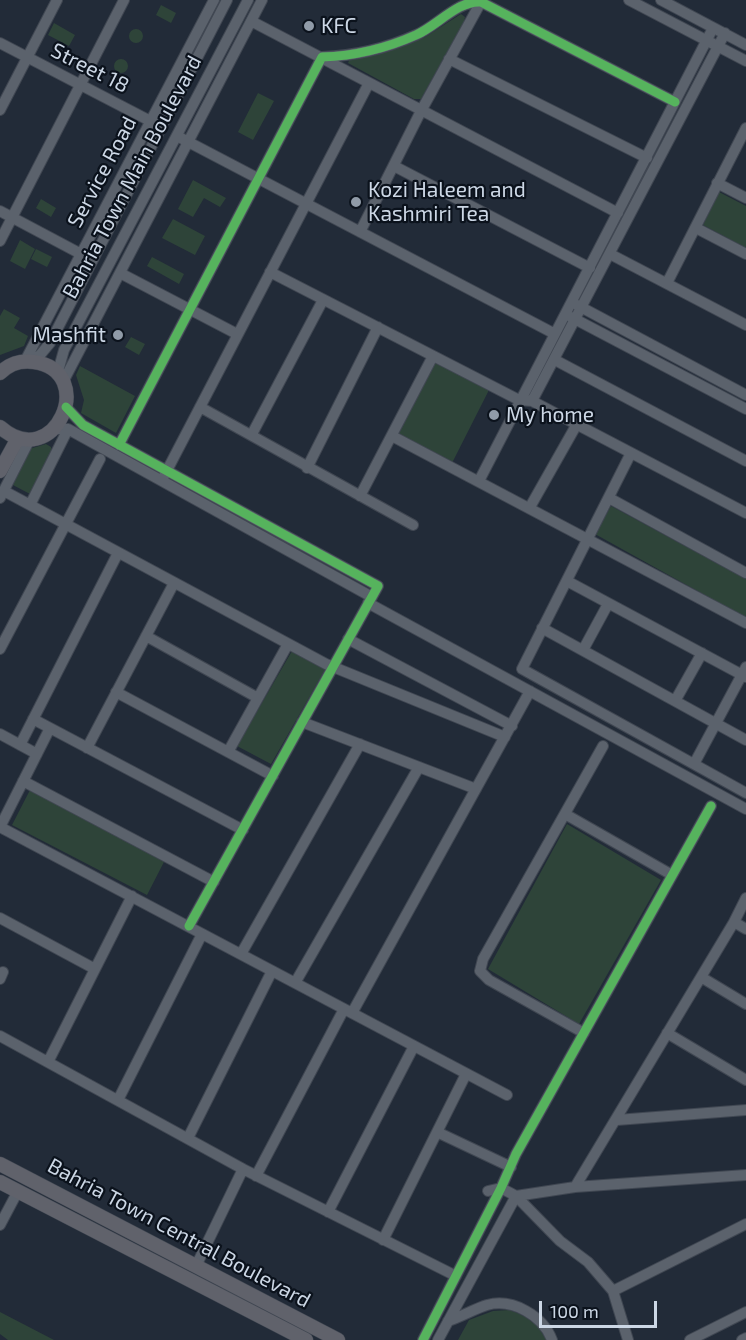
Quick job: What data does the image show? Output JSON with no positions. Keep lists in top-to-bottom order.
{
  "streets": {
    "main road": ["Bahria Town Central Boulevard"],
    "street": ["Street 18", "Service Road", "Bahria Town Main Boulevard"]
  },
  "crossings": [
    ["Street 18", "Service Road"],
    ["Street 18", "Bahria Town Main Boulevard"],
    ["Service Road", "Bahria Town Main Boulevard"]
  ],
  "places": [
    "KFC",
    "Kozi Haleem and Kashmiri Tea",
    "Mashfit",
    "My home"
  ],
  "scale_bar": "100 m"
}
